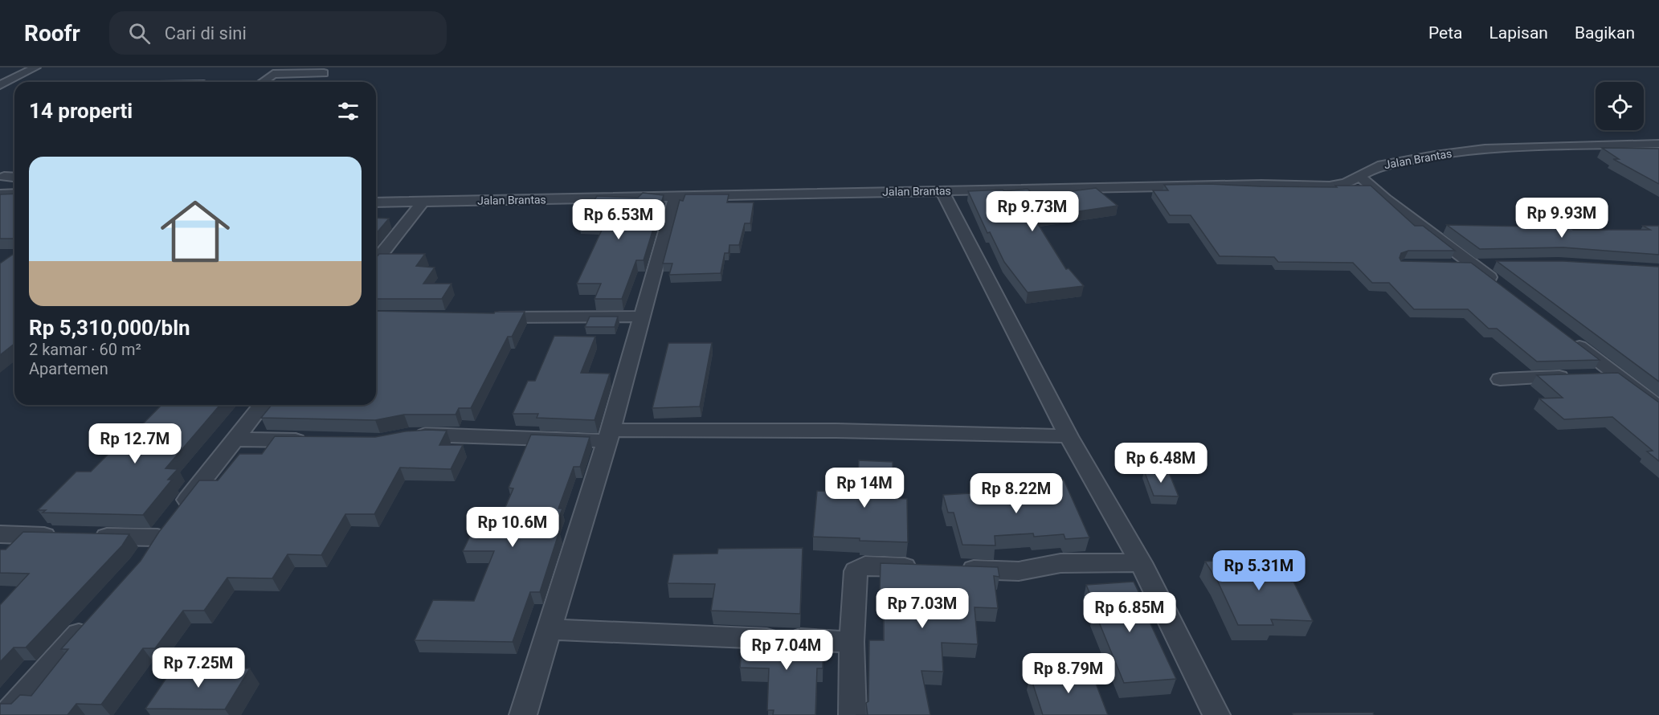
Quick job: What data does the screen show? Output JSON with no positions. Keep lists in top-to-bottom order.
{
  "streets": {
    "street": ["Jalan Brantas"]
  },
  "page": {
    "header": "Roofr",
    "search": "Cari di sini",
    "nav": ["Peta", "Lapisan", "Bagikan"],
    "heading": "14 properti",
    "list": [
      {
        "name": "Rp 5,310,000/bln",
        "note": "2 kamar · 60 m² · Apartemen"
      }
    ],
    "price": [
      "Rp 9.73M",
      "Rp 9.93M",
      "Rp 6.53M",
      "Rp 12.7M",
      "Rp 6.48M",
      "Rp 14M",
      "Rp 8.22M",
      "Rp 10.6M",
      "Rp 5.31M",
      "Rp 7.03M",
      "Rp 6.85M",
      "Rp 7.04M",
      "Rp 7.25M",
      "Rp 8.79M"
    ]
  }
}
